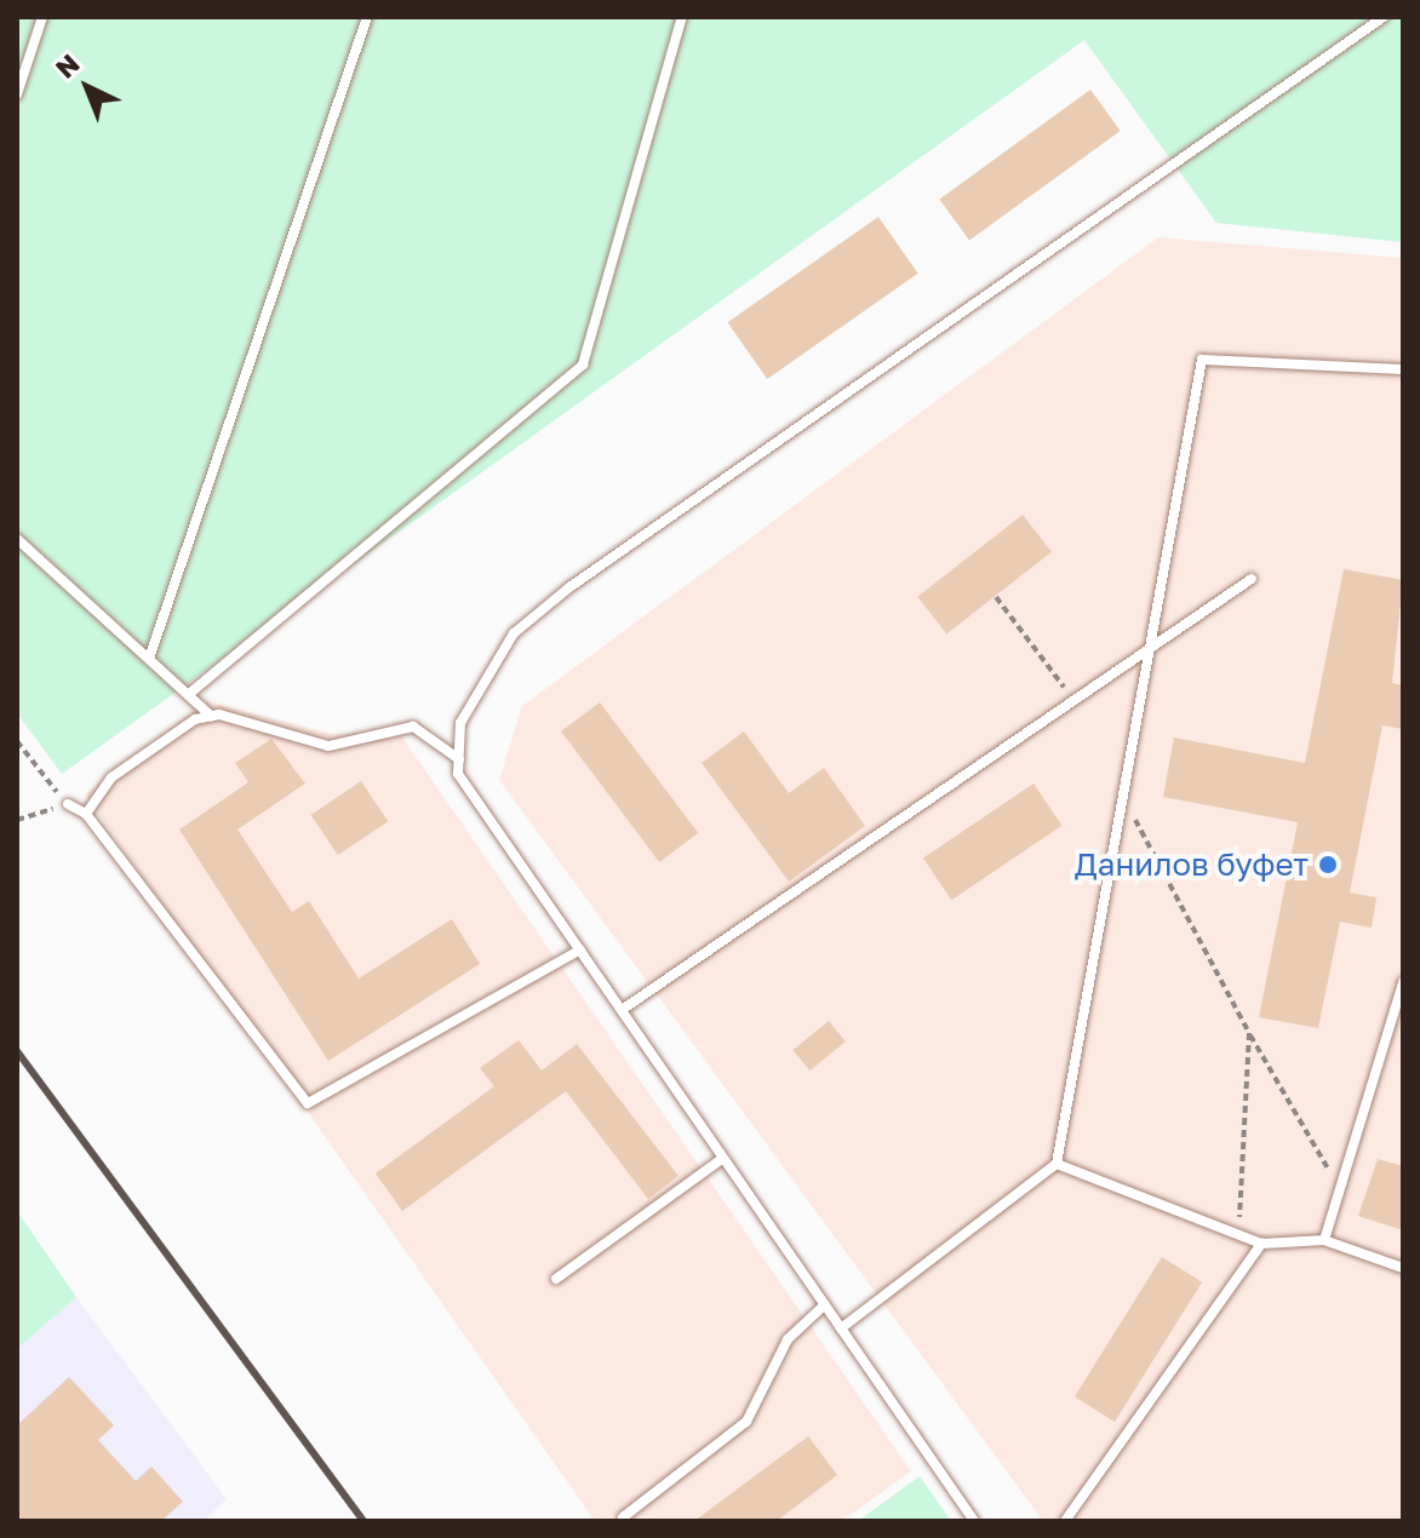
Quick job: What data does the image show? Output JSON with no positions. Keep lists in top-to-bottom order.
{
  "places": ["Данилов буфет"],
  "north": "top left"
}
